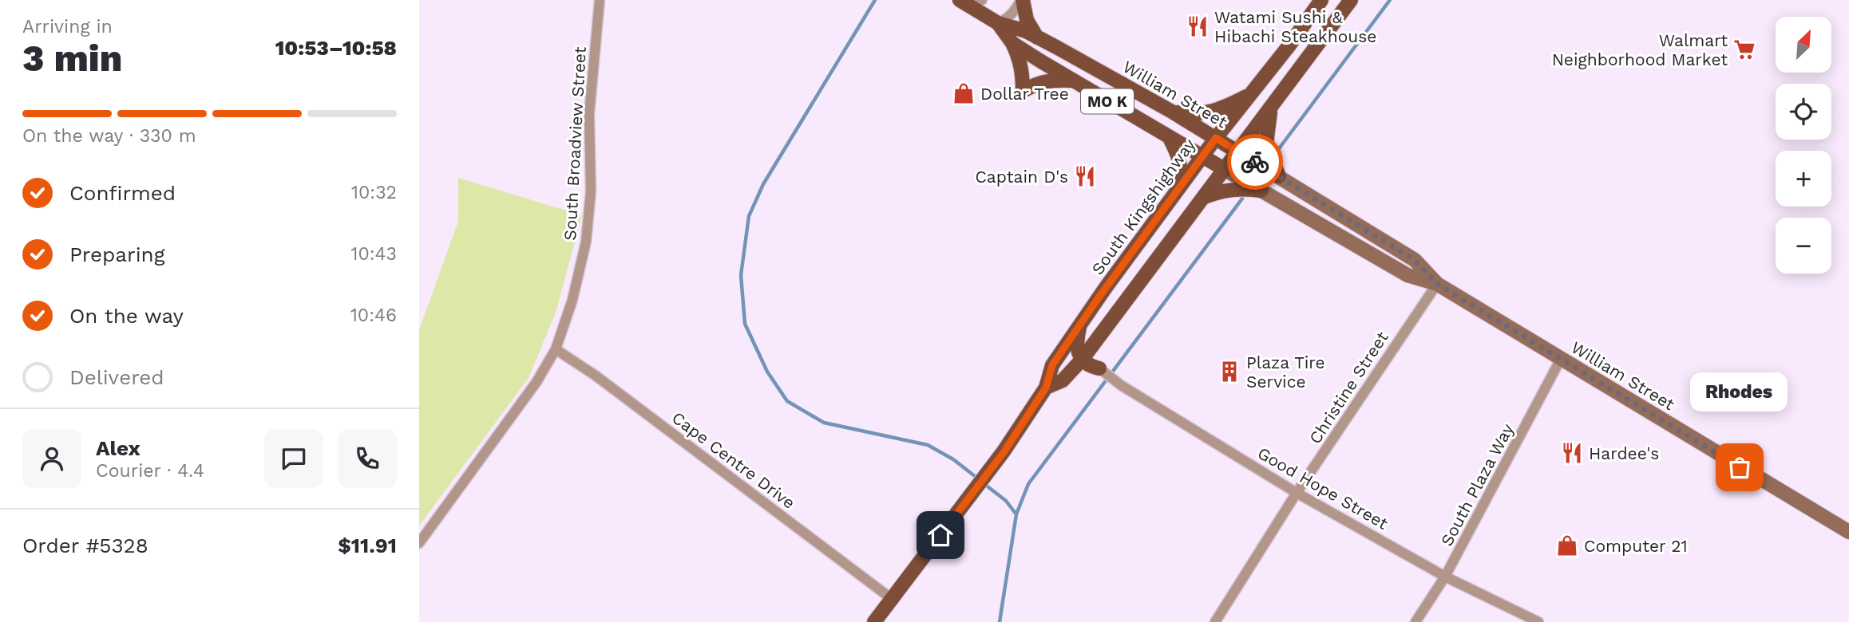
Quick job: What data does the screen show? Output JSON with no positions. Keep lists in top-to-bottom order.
{
  "streets": {
    "main road": ["William Street", "MO K", "South Kingshighway"],
    "street": [
      "South Broadview Street",
      "Christine Street",
      "Cape Centre Drive",
      "South Plaza Way",
      "Good Hope Street"
    ]
  },
  "crossings": [
    ["William Street", "South Kingshighway"],
    ["William Street", "Christine Street"],
    ["William Street", "South Plaza Way"],
    ["South Broadview Street", "Cape Centre Drive"],
    ["South Kingshighway", "Cape Centre Drive"],
    ["Christine Street", "Good Hope Street"],
    ["South Plaza Way", "Good Hope Street"]
  ],
  "places": {
    "restaurant": ["Watami Sushi & Hibachi Steakhouse", "Captain D's", "Hardee's"],
    "supermarket": ["Walmart Neighborhood Market"],
    "shop": ["Dollar Tree", "Computer 21"],
    "building": ["Plaza Tire Service"],
    "other": ["Rhodes"]
  },
  "north": "top right",
  "page": {
    "heading": ["3 min", "Arriving in", "10:53–10:58"],
    "panel": [
      "Alex",
      "Courier · 4.4",
      "Order #5328",
      "$11.91"
    ],
    "map_buttons": ["+", "−"],
    "bar": "On the way · 330 m",
    "list": [
      ["Confirmed", "10:32"],
      ["Preparing", "10:43"],
      ["On the way", "10:46"],
      "Delivered"
    ],
    "bubble": "Rhodes"
  }
}
